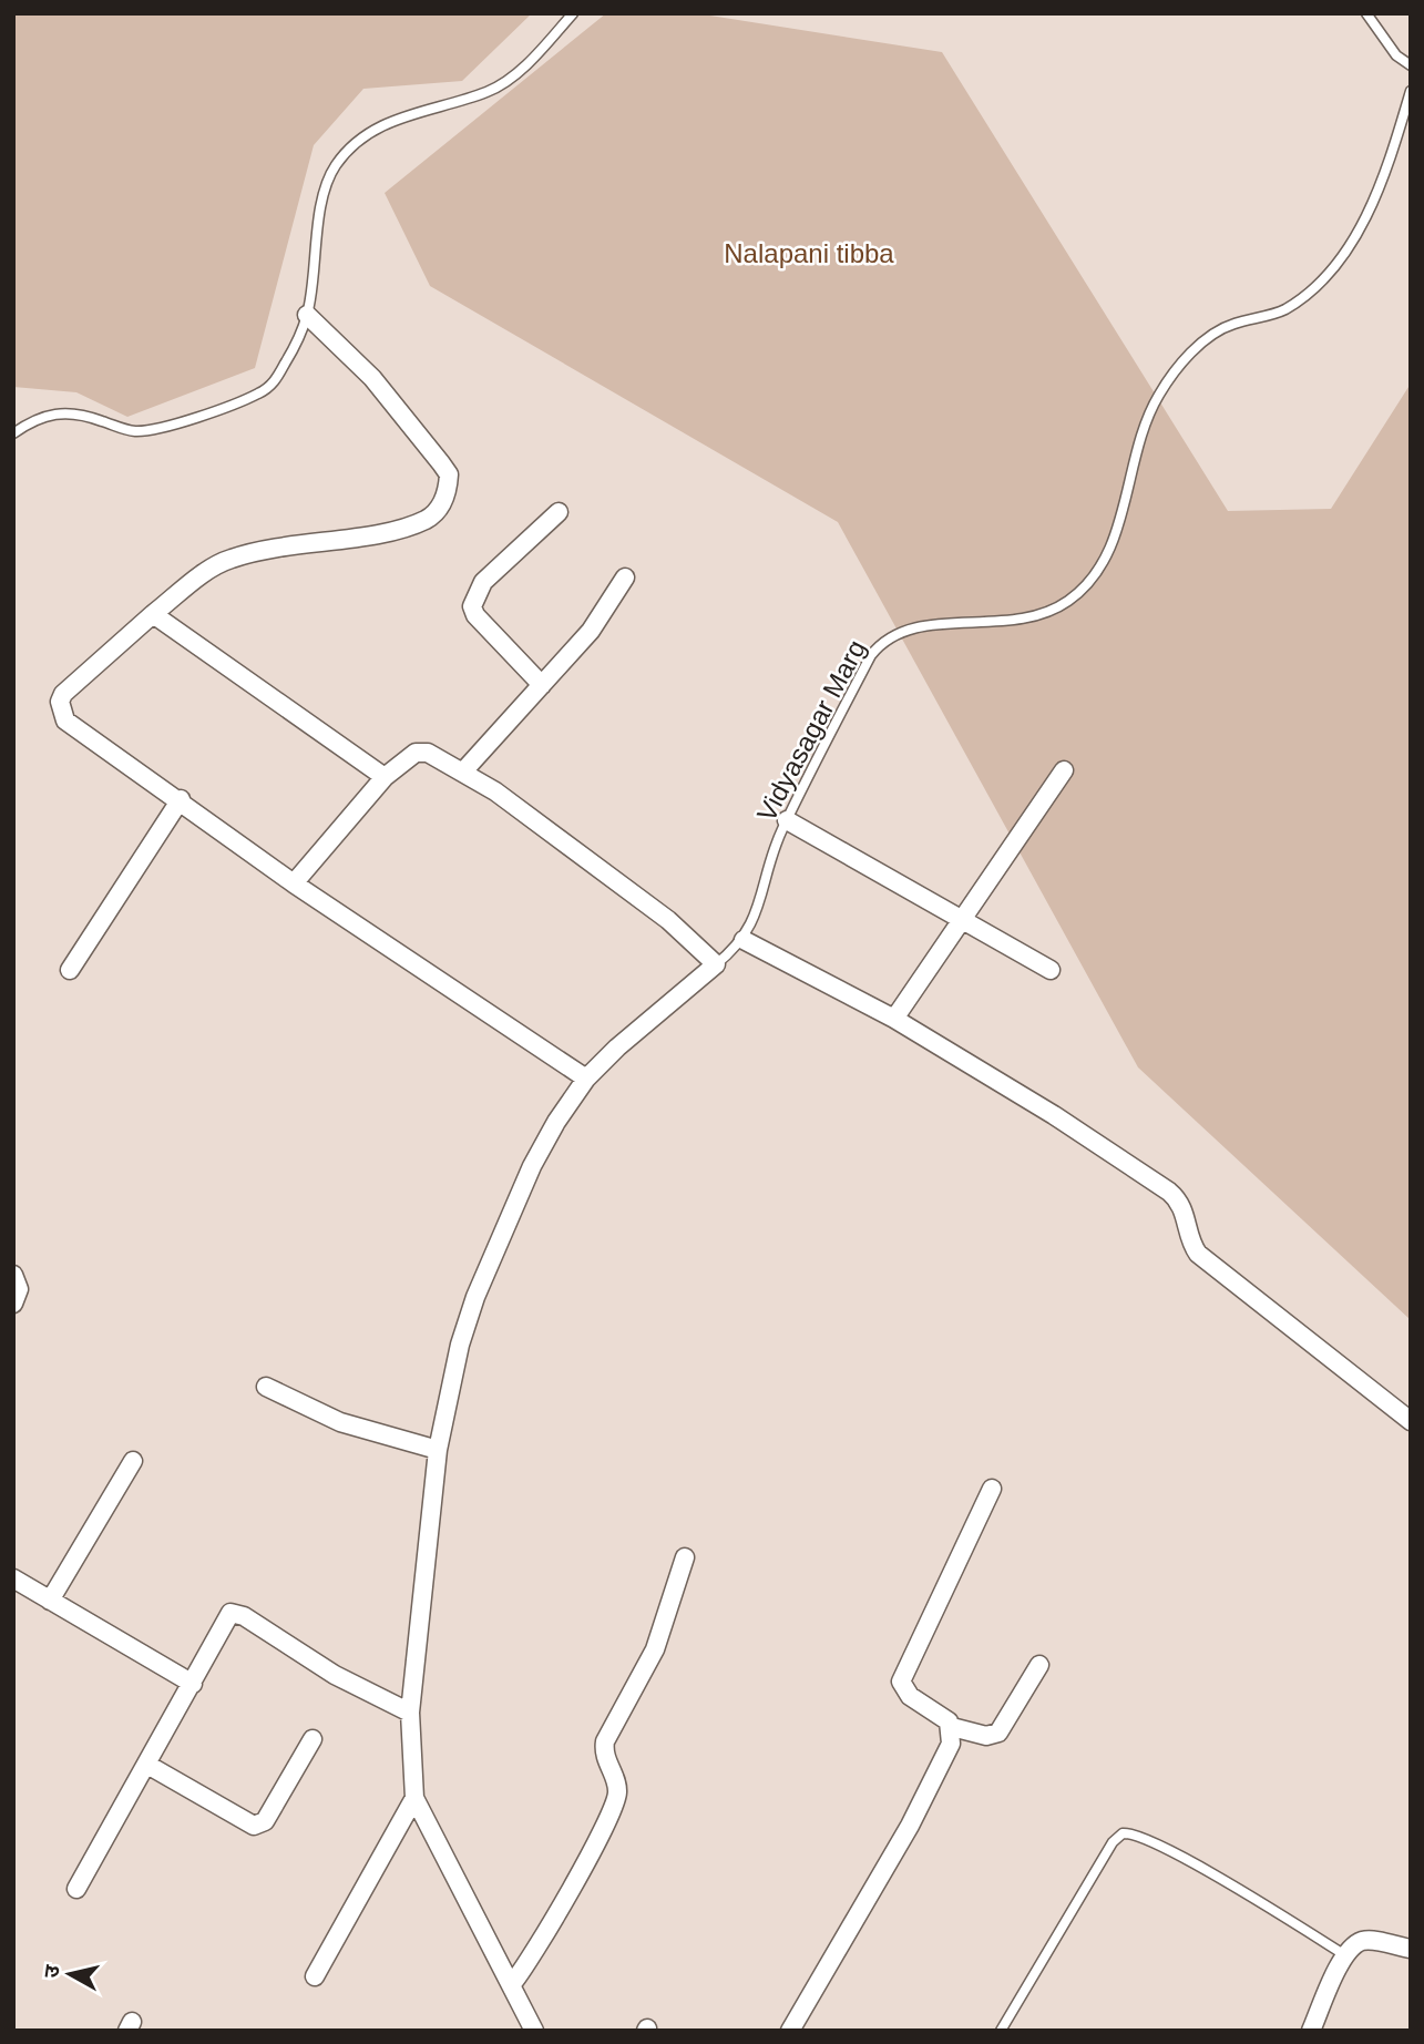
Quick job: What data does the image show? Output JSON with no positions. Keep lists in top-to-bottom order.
{
  "streets": {
    "lane": ["Vidyasagar Marg"]
  },
  "parks": ["Nalapani tibba"],
  "north": "left"
}
